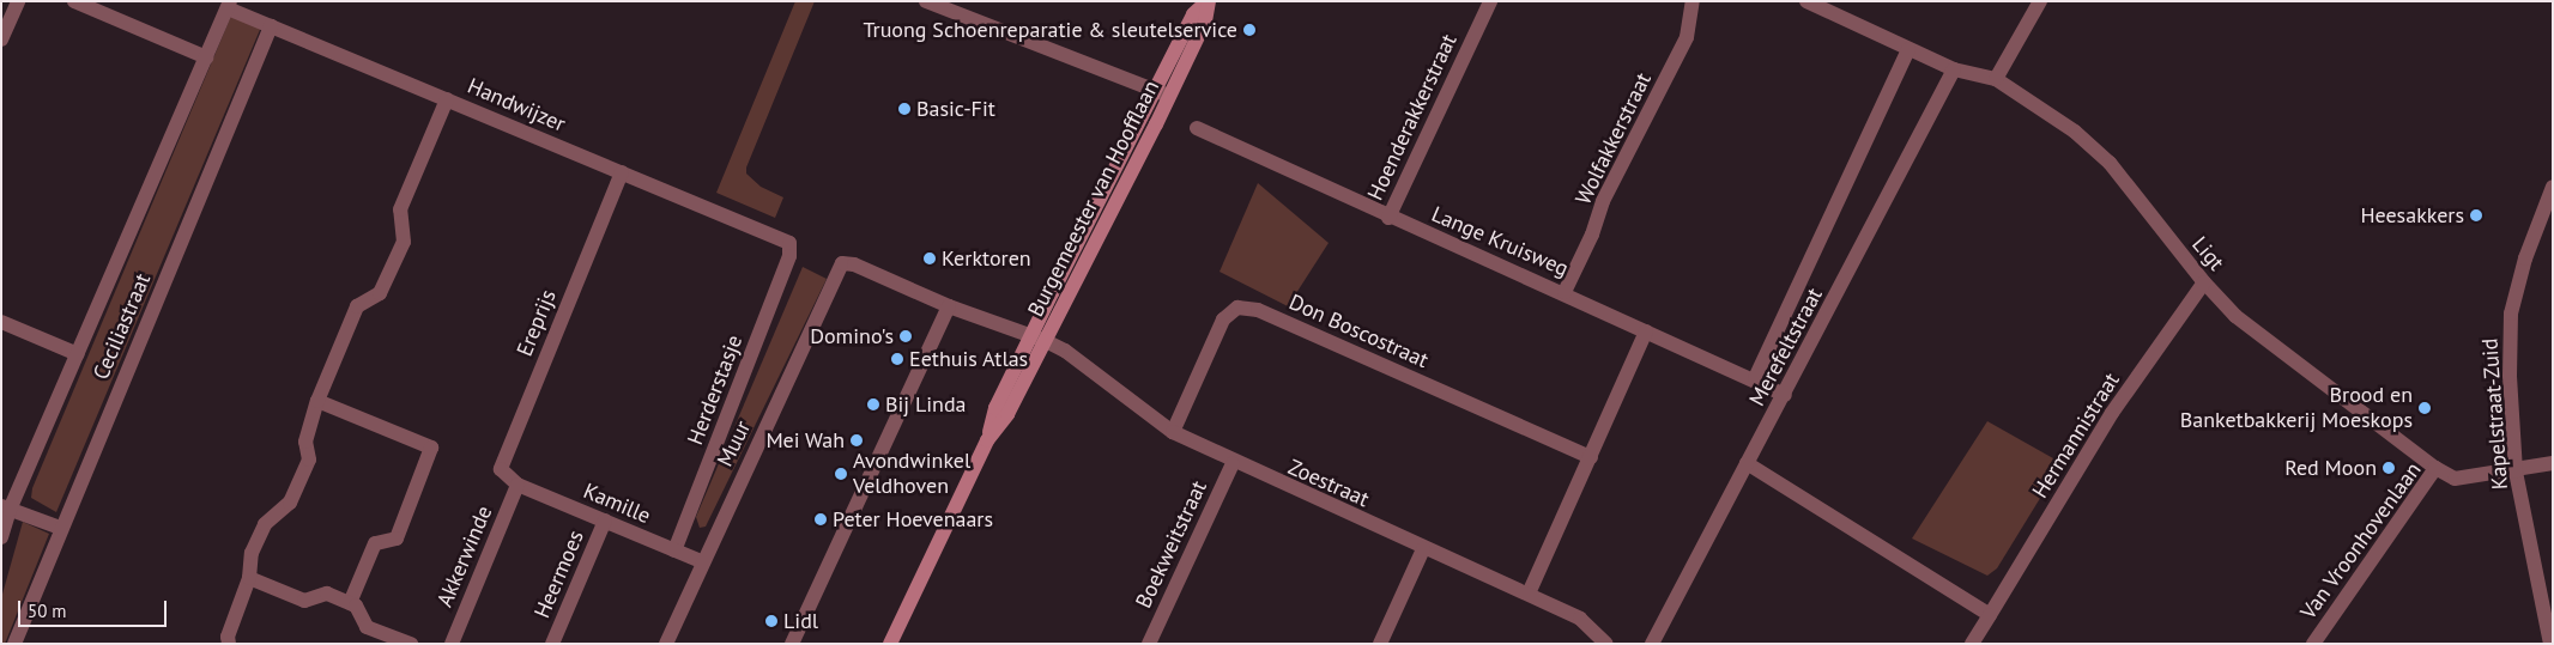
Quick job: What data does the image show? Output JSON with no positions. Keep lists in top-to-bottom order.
{
  "streets": {
    "main road": ["Burgemeester van Hoofflaan"],
    "street": [
      "Handwijzer",
      "Hoenderakkerstraat",
      "Wolfakkerstraat",
      "Lange Kruisweg",
      "Ligt",
      "Ereprijs",
      "Ceciliastraat",
      "Don Boscostraat",
      "Merefeltstraat",
      "Herderstasje",
      "Kapelstraat-Zuid",
      "Hermannistraat",
      "Muur",
      "Zoestraat",
      "Kamille",
      "Van Vroonhovenlaan",
      "Boekweitstraat",
      "Akkerwinde",
      "Heermoes"
    ]
  },
  "crossings": [
    ["Handwijzer", "Ereprijs"],
    ["Handwijzer", "Ceciliastraat"],
    ["Handwijzer", "Herderstasje"],
    ["Hoenderakkerstraat", "Lange Kruisweg"],
    ["Wolfakkerstraat", "Lange Kruisweg"],
    ["Burgemeester van Hoofflaan", "Zoestraat"],
    ["Lange Kruisweg", "Merefeltstraat"],
    ["Ligt", "Merefeltstraat"],
    ["Ligt", "Hermannistraat"],
    ["Ligt", "Van Vroonhovenlaan"],
    ["Ereprijs", "Kamille"],
    ["Ereprijs", "Akkerwinde"],
    ["Don Boscostraat", "Zoestraat"],
    ["Herderstasje", "Kamille"],
    ["Kapelstraat-Zuid", "Van Vroonhovenlaan"],
    ["Muur", "Kamille"],
    ["Zoestraat", "Boekweitstraat"],
    ["Kamille", "Akkerwinde"],
    ["Kamille", "Heermoes"]
  ],
  "places": [
    "Truong Schoenreparatie & sleutelservice",
    "Basic-Fit",
    "Heesakkers",
    "Kerktoren",
    "Domino's",
    "Eethuis Atlas",
    "Bij Linda",
    "Brood en Banketbakkerij Moeskops",
    "Mei Wah",
    "Red Moon",
    "Avondwinkel Veldhoven",
    "Peter Hoevenaars",
    "Lidl"
  ],
  "scale_bar": "50 m"
}
